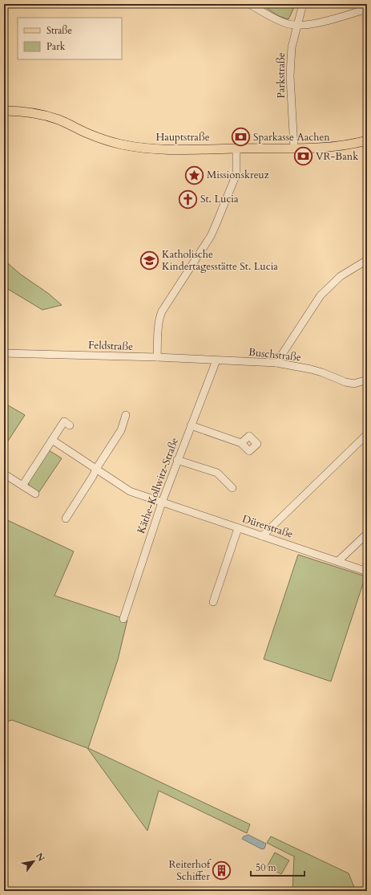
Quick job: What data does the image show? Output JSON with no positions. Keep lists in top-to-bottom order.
{
  "streets": {
    "main road": ["Hauptstraße"],
    "street": [
      "Parkstraße",
      "Feldstraße",
      "Buschstraße",
      "Käthe-Kollwitz-Straße",
      "Dürerstraße"
    ]
  },
  "crossings": [
    ["Parkstraße", "Hauptstraße"],
    ["Feldstraße", "Buschstraße"],
    ["Feldstraße", "Käthe-Kollwitz-Straße"],
    ["Buschstraße", "Käthe-Kollwitz-Straße"],
    ["Käthe-Kollwitz-Straße", "Dürerstraße"]
  ],
  "places": {
    "bank": ["Sparkasse Aachen", "VR-Bank"],
    "place": ["Missionskreuz"],
    "church": ["St. Lucia"],
    "school or university": ["Katholische Kindertagesstätte St. Lucia"],
    "building": ["Reiterhof Schiffer"]
  },
  "legend": ["Straße", "Park"],
  "scale_bar": "50 m",
  "north": "top right"
}
